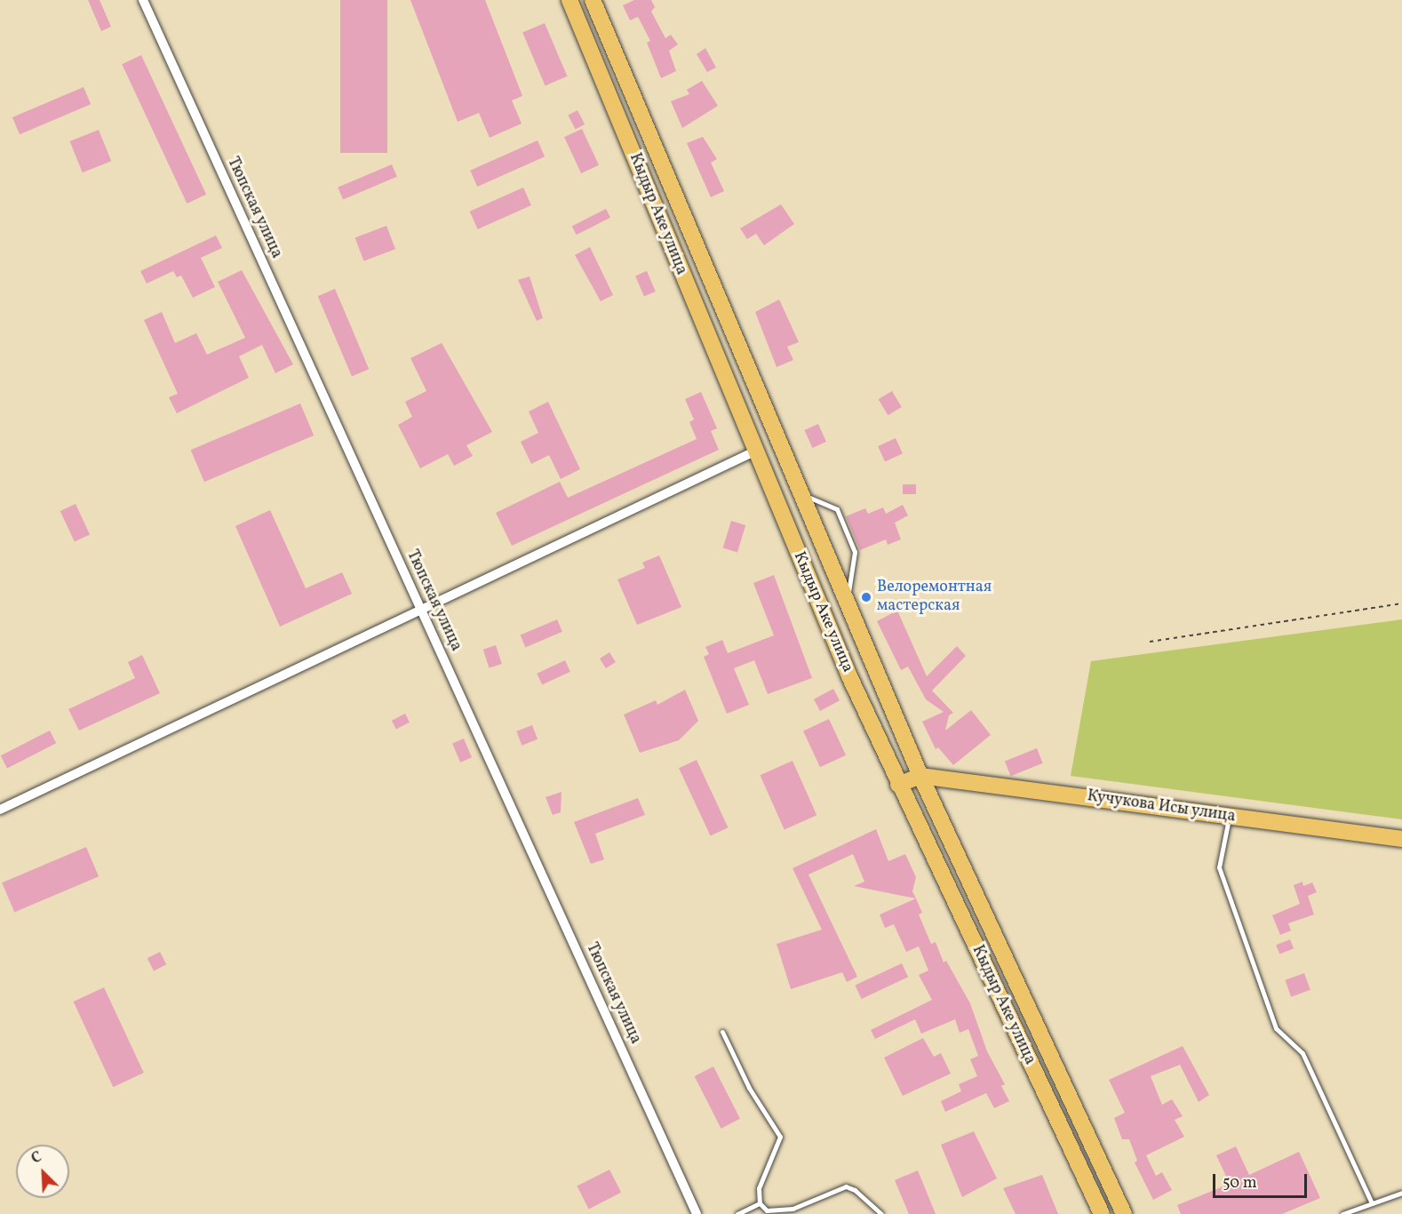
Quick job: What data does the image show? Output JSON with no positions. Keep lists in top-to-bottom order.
{
  "streets": {
    "main road": ["Кыдыр Аке улица", "Кучукова Исы улица"],
    "street": ["Тюпская улица"]
  },
  "crossings": [
    ["Кыдыр Аке улица", "Кучукова Исы улица"]
  ],
  "places": ["Велоремонтная мастерская"],
  "scale_bar": "50 m",
  "north": "top left"
}
